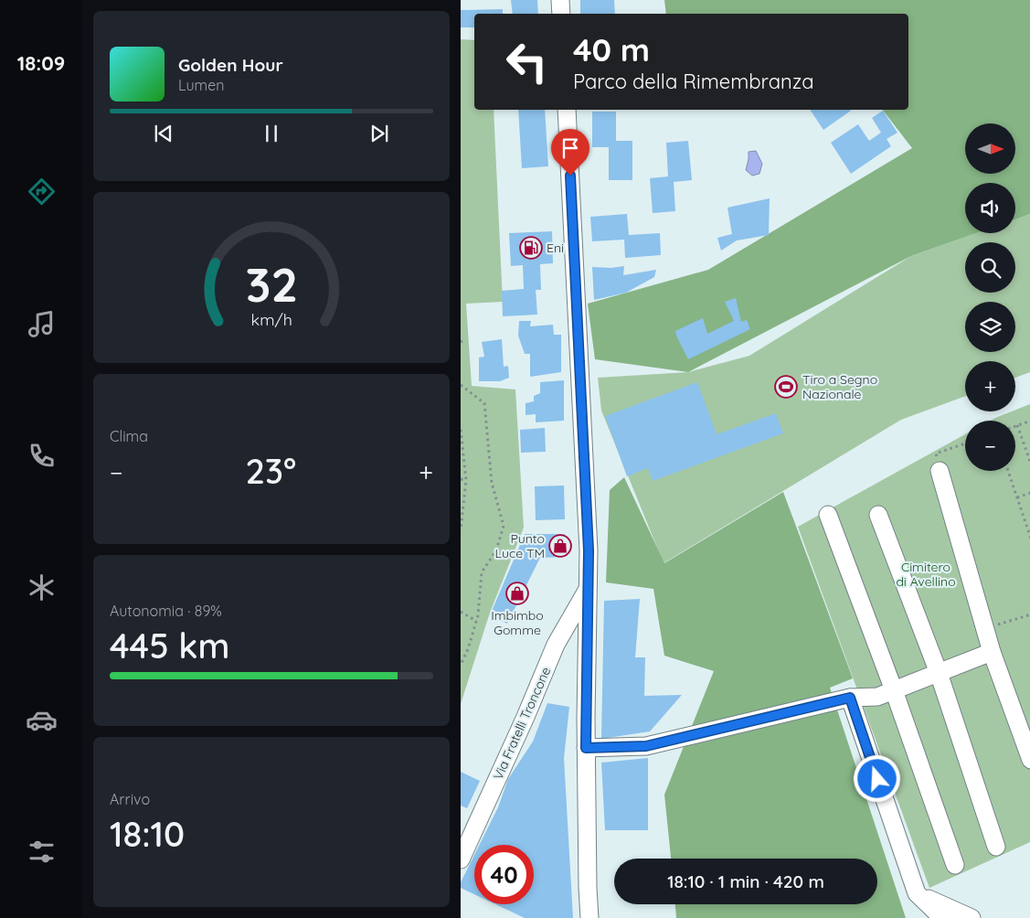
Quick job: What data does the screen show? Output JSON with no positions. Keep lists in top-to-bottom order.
{
  "streets": {
    "street": ["Via Fratelli Troncone"]
  },
  "parks": ["Cimitero di Avellino"],
  "places": {
    "fuel station": ["Eni"],
    "sports": ["Tiro a Segno Nazionale"],
    "shop": ["Punto Luce TM", "Imbimbo Gomme"]
  },
  "north": "right",
  "page": {
    "tabs": "18:09",
    "turn": ["40 m", "Parco della Rimembranza"],
    "song": ["Golden Hour", "Lumen"],
    "map_buttons": ["+", "−"],
    "tile": [
      "Clima",
      ["Autonomia · 89%", "445 km"],
      ["Arrivo", "18:10"]
    ],
    "heat": ["−", "23°", "+"],
    "limit": "40",
    "trip": "18:10 · 1 min · 420 m",
    "gauge": ["32", "km/h"]
  }
}
